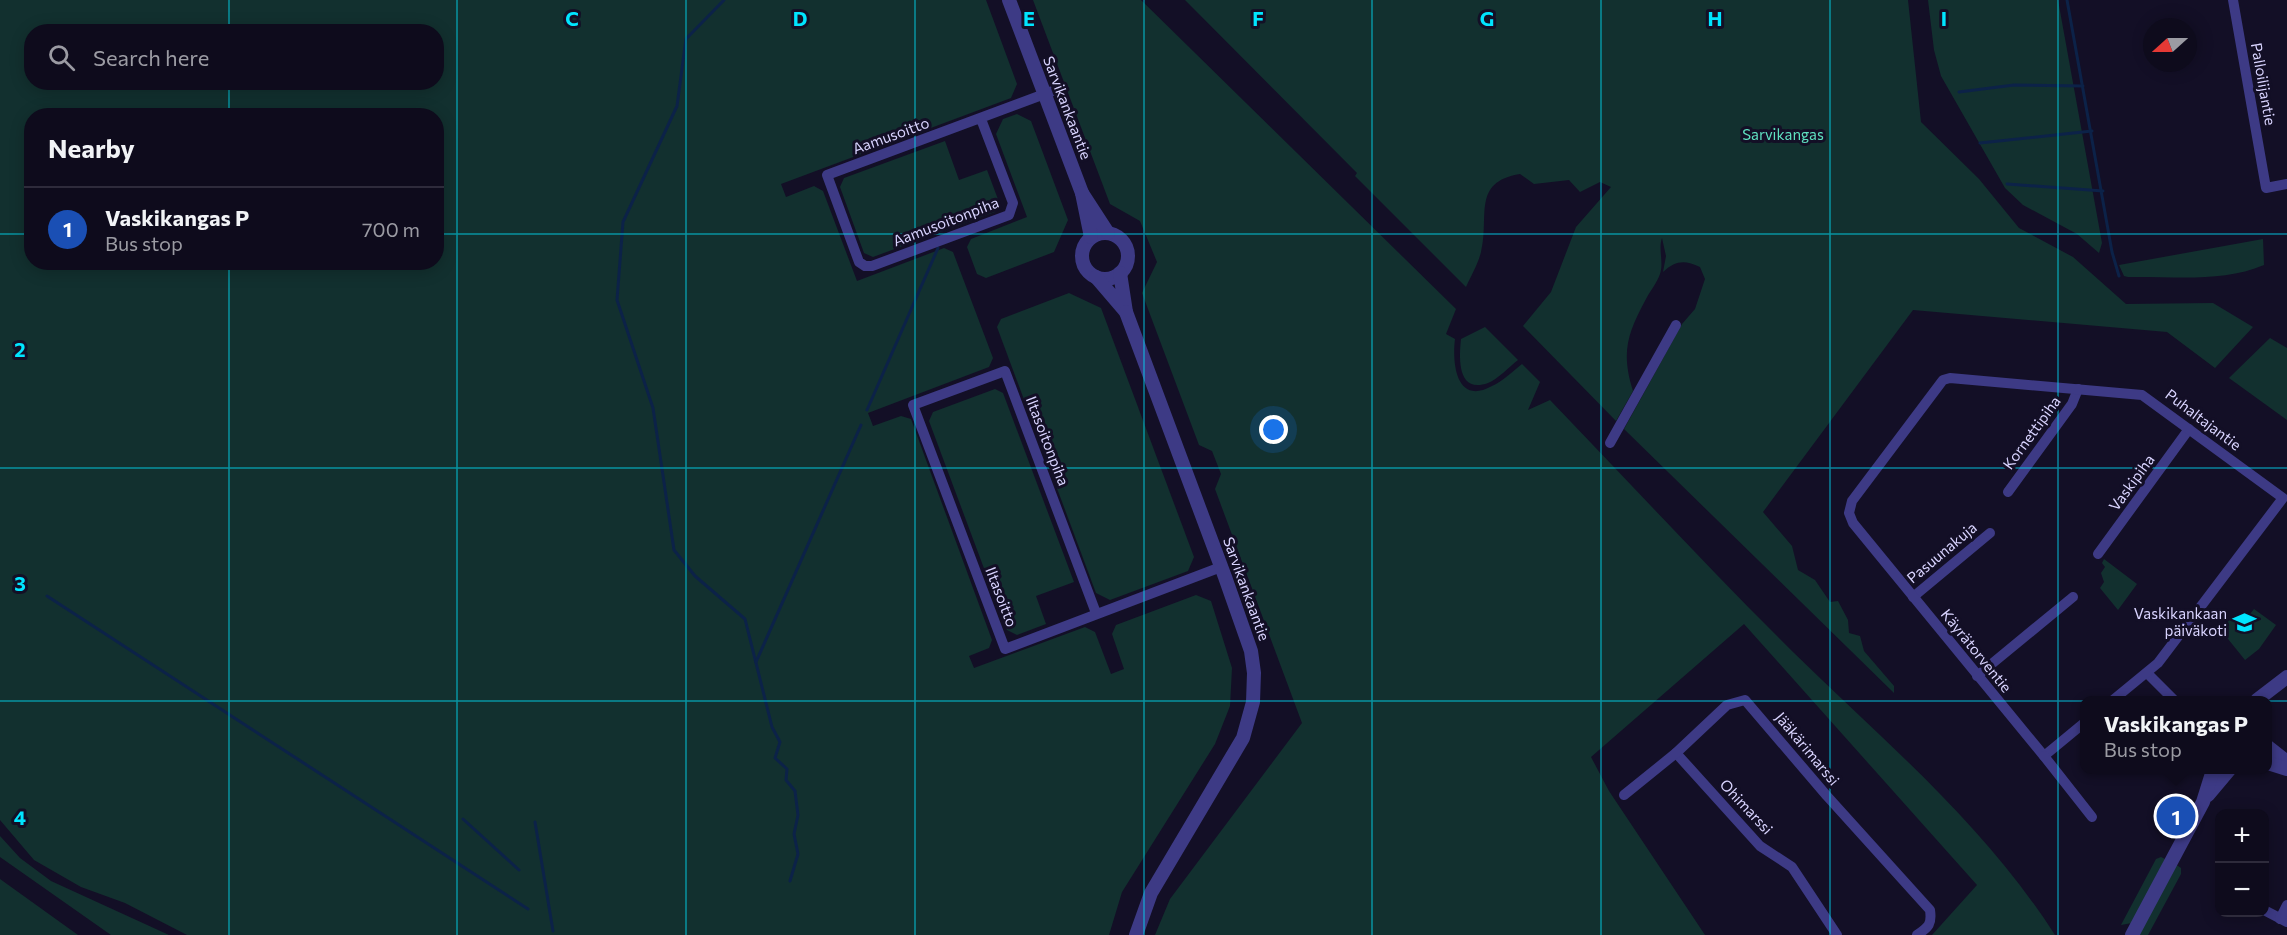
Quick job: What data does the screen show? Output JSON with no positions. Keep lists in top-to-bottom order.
{
  "streets": {
    "street": [
      "Palloilijantie",
      "Sarvikankaantie",
      "Aamusoitto",
      "Aamusoitonpiha",
      "Puhaltajantie",
      "Kornettipiha",
      "Iltasoitonpiha",
      "Vaskipiha",
      "Pasuunakuja",
      "Iltasoitto",
      "Käyrätorventie",
      "Jääkärimarssi",
      "Ohimarssi"
    ]
  },
  "crossings": [
    ["Sarvikankaantie", "Aamusoitto"],
    ["Sarvikankaantie", "Iltasoitto"],
    ["Aamusoitto", "Aamusoitonpiha"],
    ["Puhaltajantie", "Kornettipiha"],
    ["Puhaltajantie", "Vaskipiha"],
    ["Puhaltajantie", "Käyrätorventie"],
    ["Iltasoitonpiha", "Iltasoitto"],
    ["Pasuunakuja", "Käyrätorventie"],
    ["Jääkärimarssi", "Ohimarssi"]
  ],
  "parks": ["Sarvikangas"],
  "places": {
    "school or university": ["Vaskikankaan päiväkoti"]
  },
  "north": "left",
  "page": {
    "search": "Search here",
    "heading": "Nearby",
    "list": [
      {
        "mark": "1",
        "name": "Vaskikangas P",
        "note": "Bus stop",
        "value": "700 m"
      }
    ],
    "popup": ["Vaskikangas P", "Bus stop"],
    "pins": "1",
    "map_buttons": ["+", "−"]
  },
  "grid": {
    "columns": [
      "C",
      "D",
      "E",
      "F",
      "G",
      "H",
      "I"
    ],
    "rows": ["2", "3", "4"]
  }
}
